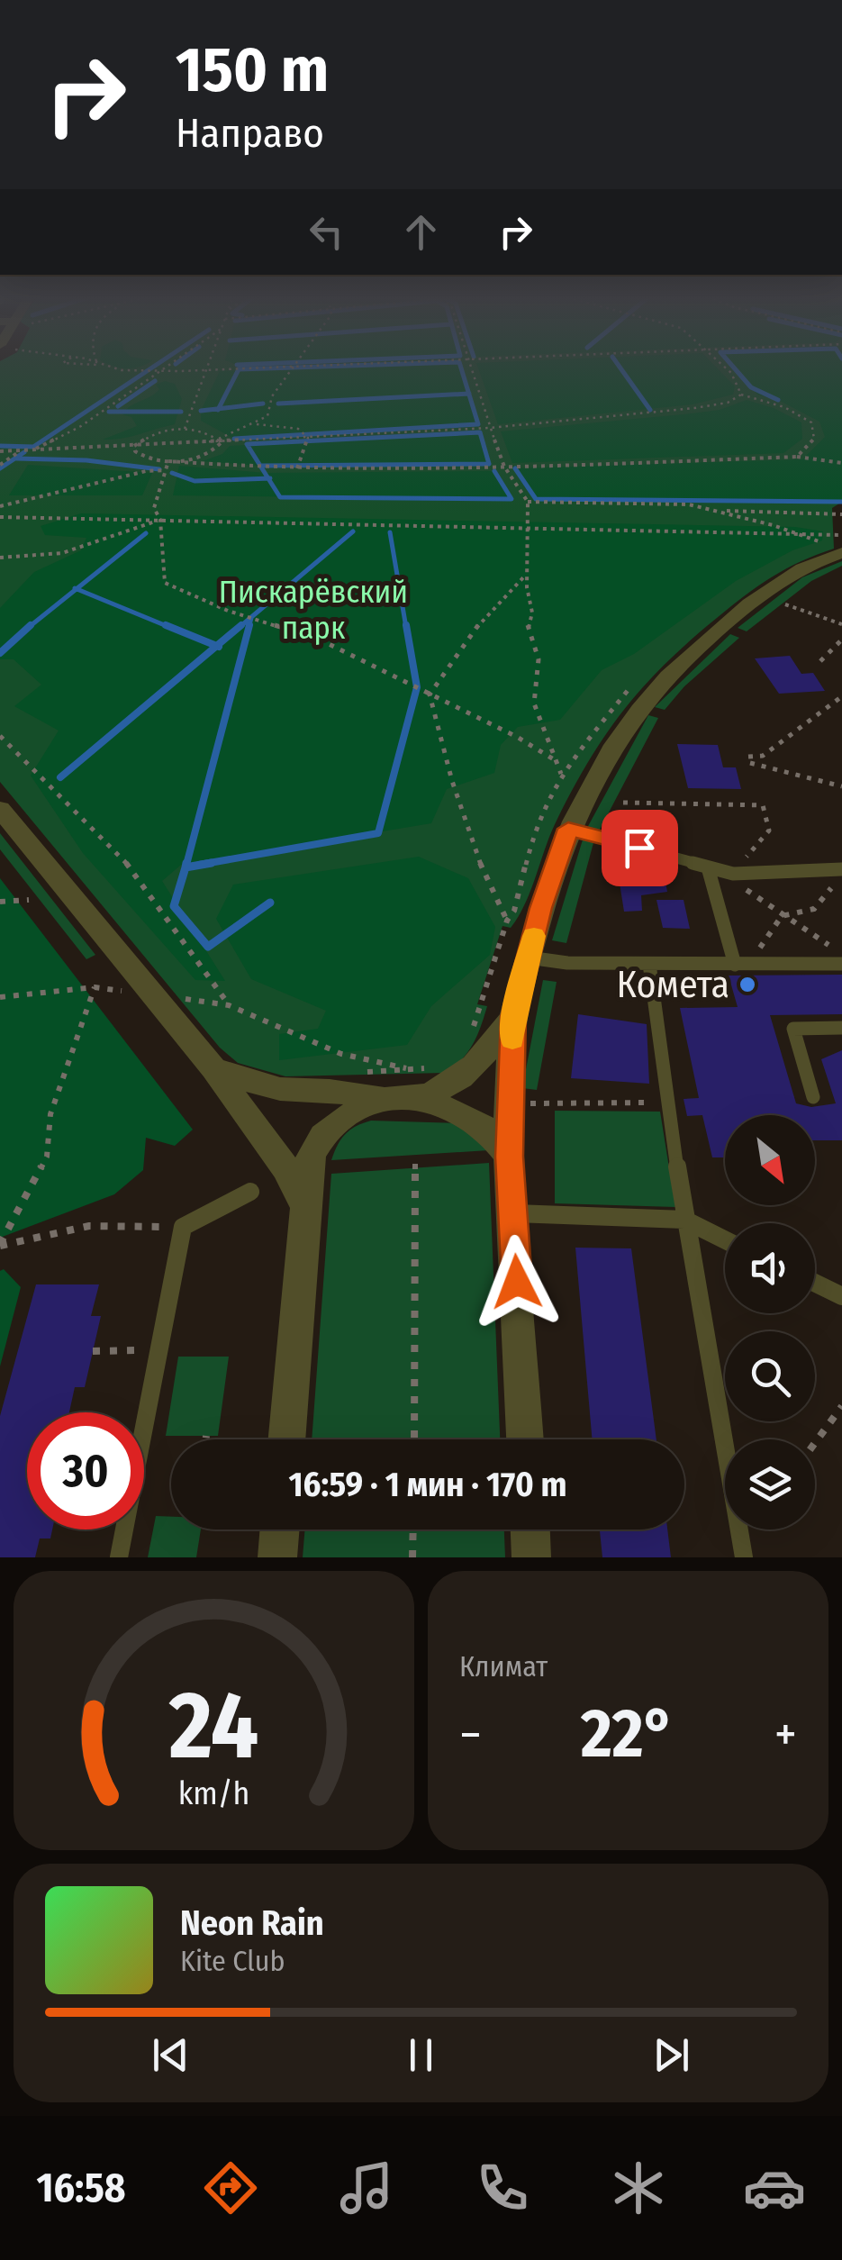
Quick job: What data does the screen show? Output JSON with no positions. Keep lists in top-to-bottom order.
{
  "parks": ["Пискарёвский парк"],
  "places": ["Комета"],
  "north": "bottom right",
  "page": {
    "turn": ["150 m", "Направо"],
    "limit": "30",
    "trip": "16:59 · 1 мин · 170 m",
    "tile": "Климат",
    "heat": ["−", "22°", "+"],
    "song": ["Neon Rain", "Kite Club"],
    "tabs": "16:58",
    "gauge": ["24", "km/h"]
  }
}
